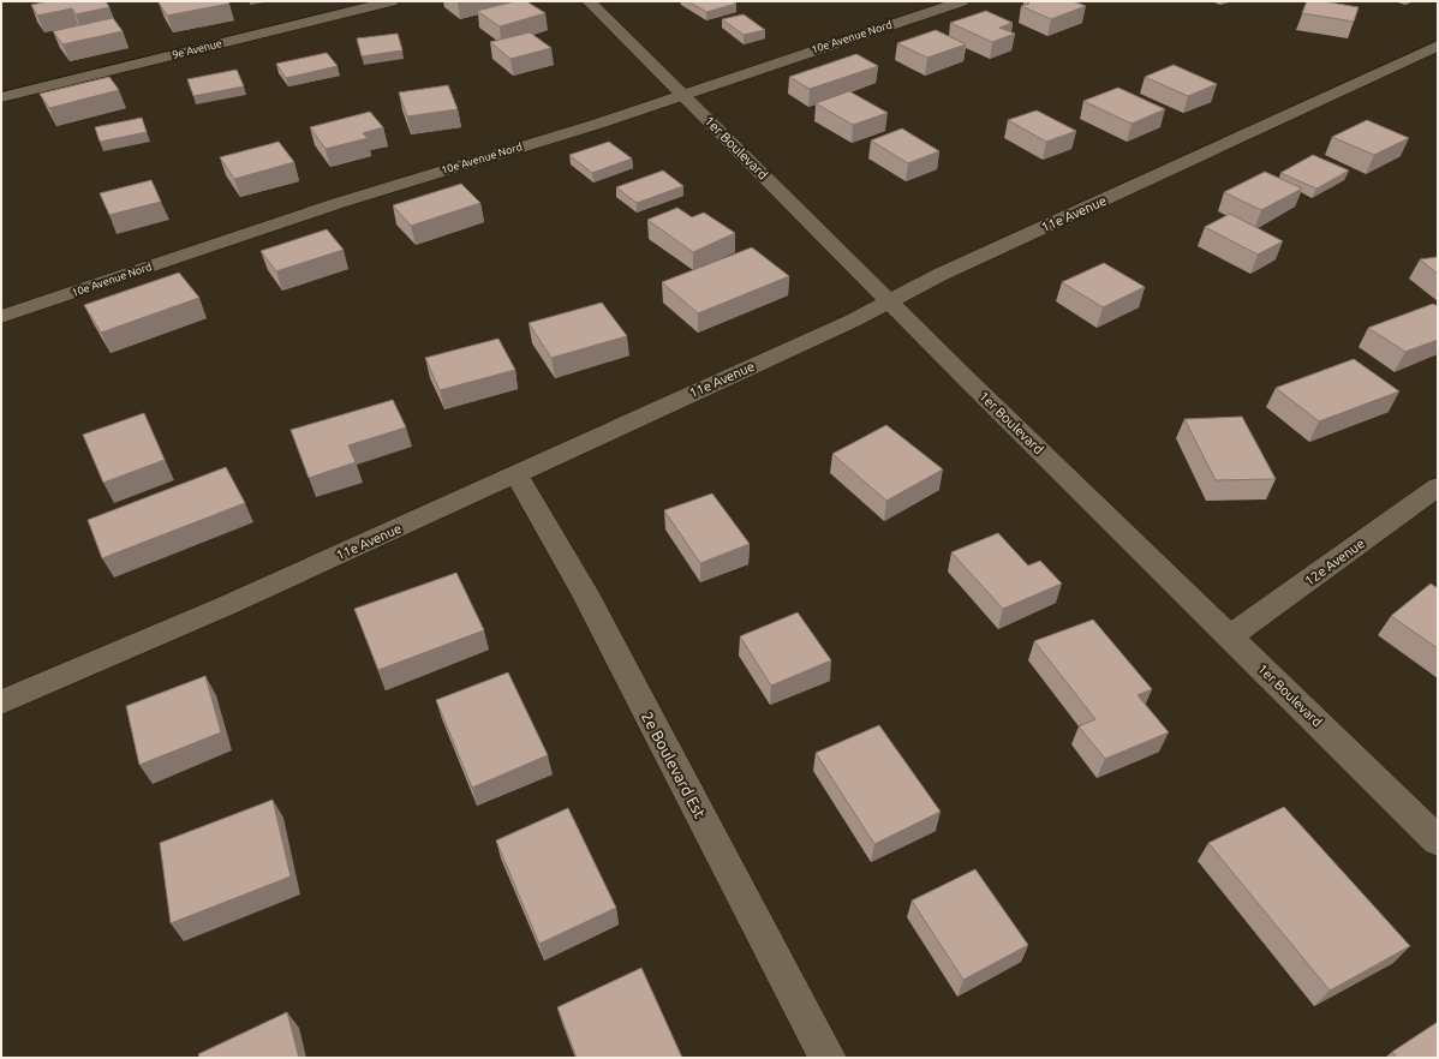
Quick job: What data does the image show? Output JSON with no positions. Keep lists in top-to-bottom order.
{
  "streets": {
    "street": [
      "10e Avenue Nord",
      "9e Avenue",
      "1er Boulevard",
      "11e Avenue",
      "12e Avenue",
      "2e Boulevard Est"
    ]
  },
  "crossings": [
    ["10e Avenue Nord", "1er Boulevard"],
    ["1er Boulevard", "11e Avenue"],
    ["1er Boulevard", "12e Avenue"],
    ["11e Avenue", "2e Boulevard Est"]
  ]
}
